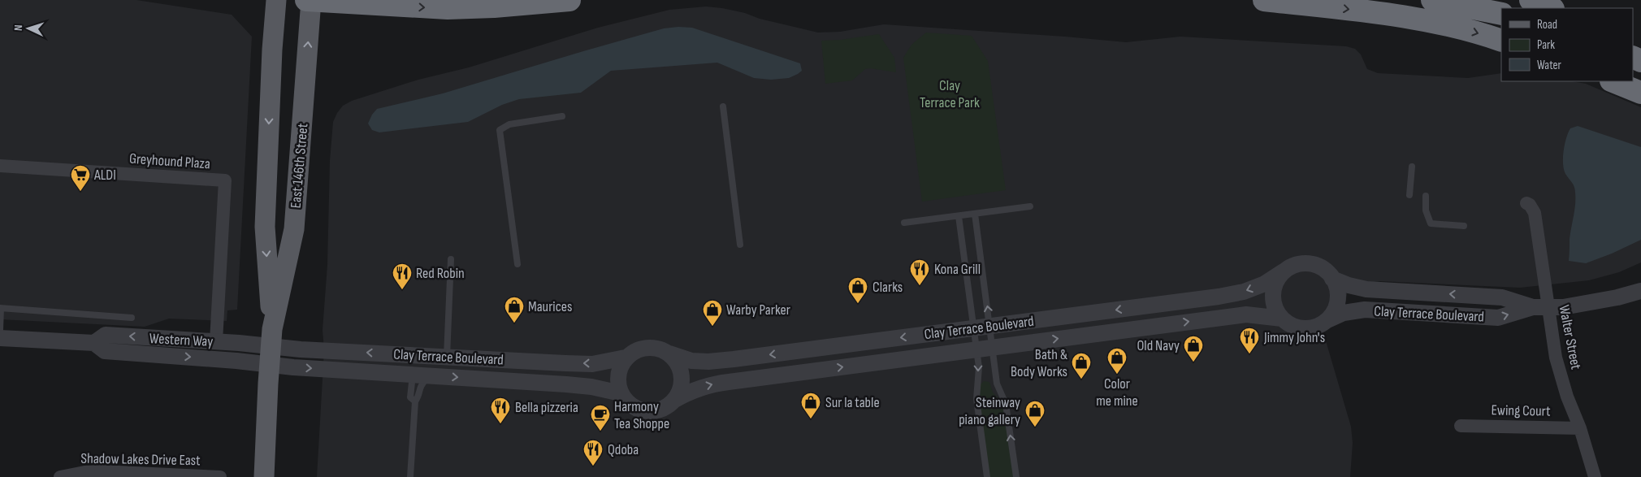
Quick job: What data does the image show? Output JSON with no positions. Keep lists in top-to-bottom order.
{
  "streets": {
    "main road": ["East 146th Street"],
    "street": [
      "Greyhound Plaza",
      "Clay Terrace Boulevard",
      "Walter Street",
      "Western Way",
      "Ewing Court",
      "Shadow Lakes Drive East"
    ]
  },
  "crossings": [
    ["Greyhound Plaza", "Western Way"],
    ["East 146th Street", "Clay Terrace Boulevard"],
    ["East 146th Street", "Western Way"],
    ["Clay Terrace Boulevard", "Walter Street"],
    ["Clay Terrace Boulevard", "Western Way"],
    ["Walter Street", "Ewing Court"]
  ],
  "parks": ["Clay Terrace Park"],
  "places": {
    "supermarket": ["ALDI"],
    "restaurant": [
      "Kona Grill",
      "Red Robin",
      "Jimmy John's",
      "Bella pizzeria",
      "Qdoba"
    ],
    "shop": [
      "Clarks",
      "Maurices",
      "Warby Parker",
      "Old Navy",
      "Color me mine",
      "Bath & Body Works",
      "Sur la table",
      "Steinway piano gallery"
    ],
    "cafe": ["Harmony Tea Shoppe"]
  },
  "legend": ["Road", "Park", "Water"],
  "north": "left"
}
